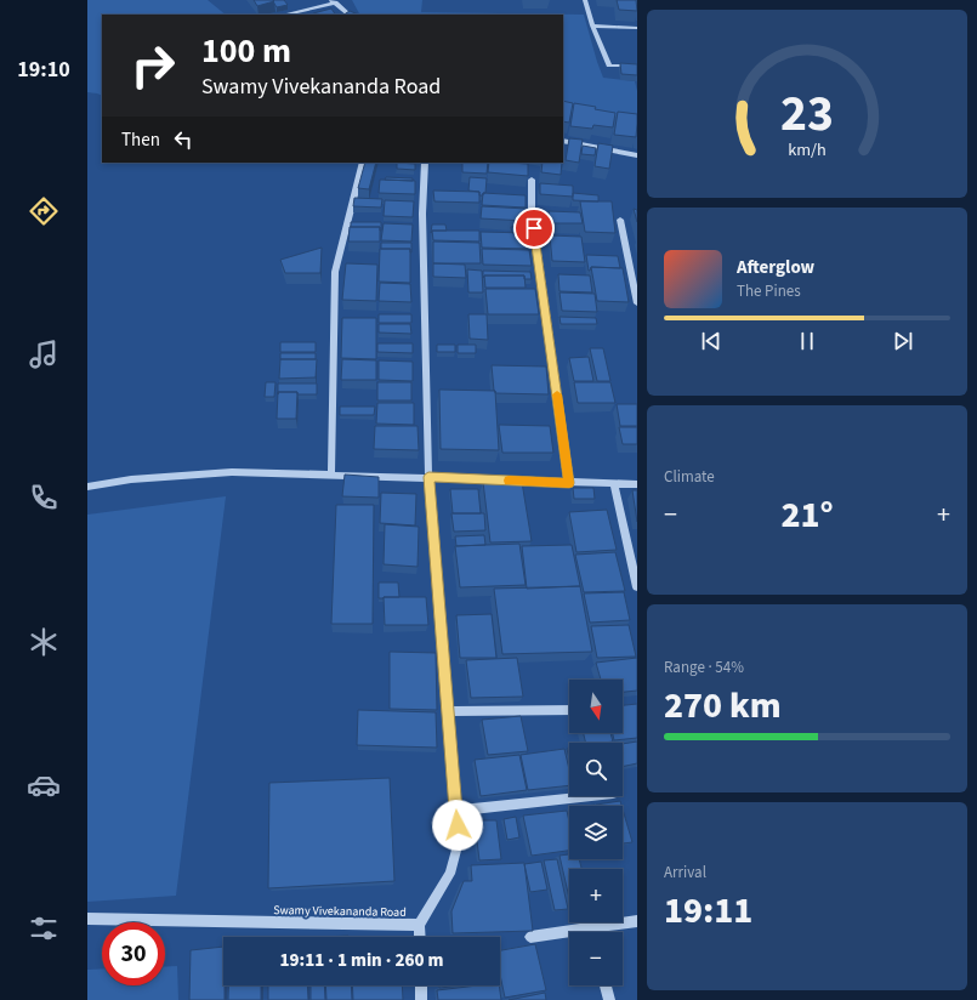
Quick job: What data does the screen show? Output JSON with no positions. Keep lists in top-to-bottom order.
{
  "streets": {
    "street": ["Swamy Vivekananda Road"]
  },
  "north": "bottom",
  "page": {
    "tabs": "19:10",
    "turn": ["100 m", "Swamy Vivekananda Road"],
    "then": "Then",
    "song": ["Afterglow", "The Pines"],
    "tile": [
      "Climate",
      ["Range · 54%", "270 km"],
      ["Arrival", "19:11"]
    ],
    "heat": ["−", "21°", "+"],
    "map_buttons": ["+", "−"],
    "limit": "30",
    "trip": "19:11 · 1 min · 260 m",
    "gauge": ["23", "km/h"]
  }
}
